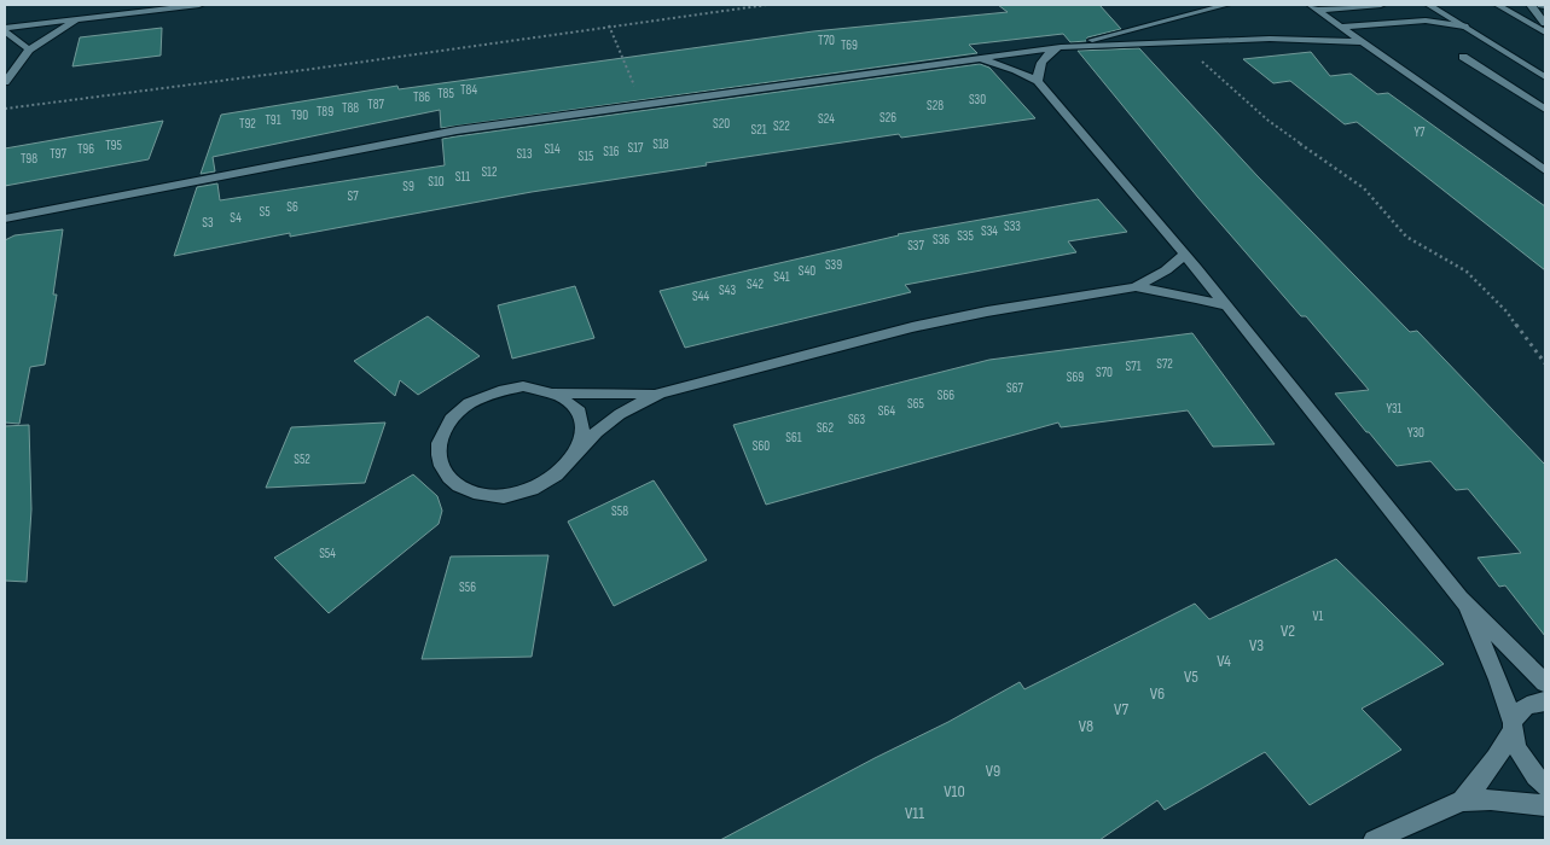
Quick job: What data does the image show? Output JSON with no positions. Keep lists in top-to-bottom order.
{
  "house_numbers": [
    "T70",
    "T69",
    "T84",
    "T85",
    "T86",
    "S30",
    "T87",
    "S28",
    "T88",
    "T89",
    "T90",
    "S26",
    "S24",
    "T91",
    "T92",
    "S20",
    "S22",
    "S21",
    "Y7",
    "S18",
    "T95",
    "S17",
    "T96",
    "S14",
    "S16",
    "T97",
    "S13",
    "S15",
    "T98",
    "S12",
    "S11",
    "S10",
    "S9",
    "S7",
    "S6",
    "S5",
    "S4",
    "S3",
    "S33",
    "S34",
    "S35",
    "S36",
    "S37",
    "S39",
    "S40",
    "S41",
    "S42",
    "S43",
    "S44",
    "S72",
    "S71",
    "S70",
    "S69",
    "S67",
    "S66",
    "S65",
    "Y31",
    "S64",
    "S63",
    "S62",
    "Y30",
    "S61",
    "S60",
    "S52",
    "S58",
    "S54",
    "S56",
    "V1",
    "V2",
    "V3",
    "V4",
    "V5",
    "V6",
    "V7",
    "V8",
    "V9",
    "V10",
    "V11"
  ]
}
